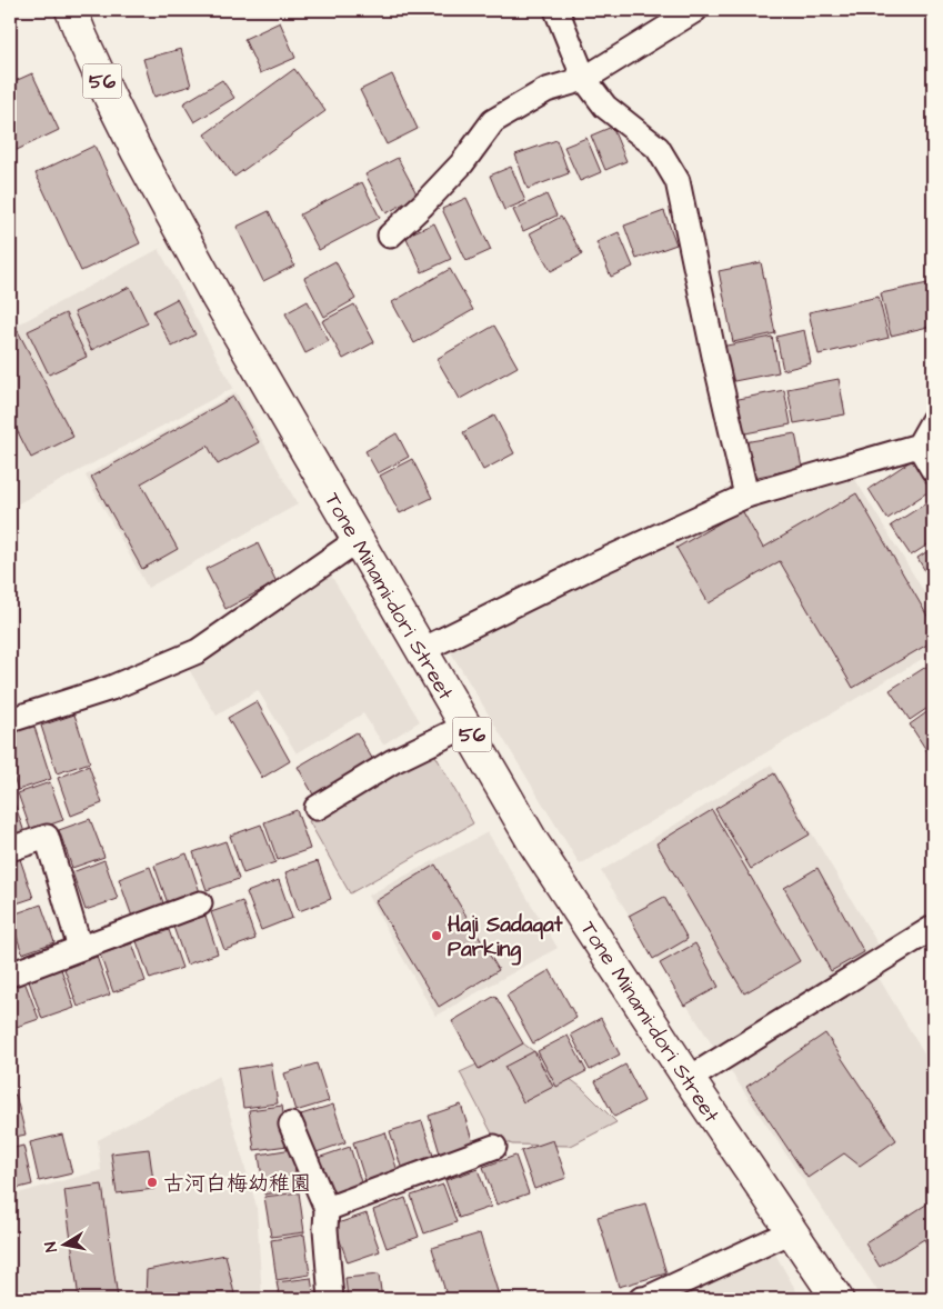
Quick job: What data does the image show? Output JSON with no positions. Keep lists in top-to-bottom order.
{
  "streets": {
    "main road": ["56", "Tone Minami-dori Street"]
  },
  "places": ["Haji Sadaqat Parking", "古河白梅幼稚園"],
  "north": "left"
}
